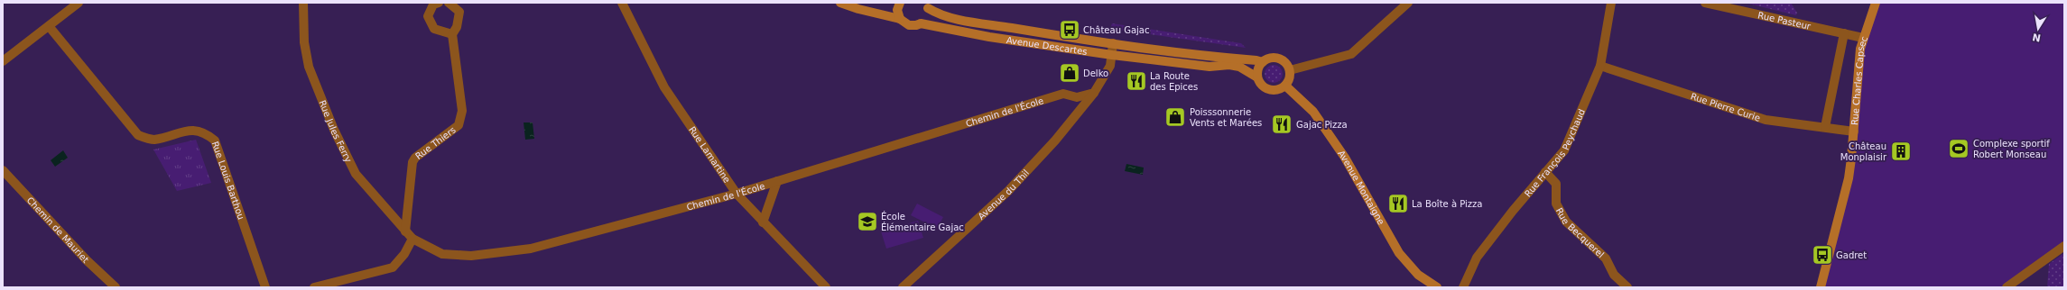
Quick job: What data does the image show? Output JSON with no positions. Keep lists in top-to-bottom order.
{
  "streets": {
    "main road": ["Avenue Descartes", "Rue Charles Capsec", "Avenue Montaigne"],
    "street": [
      "Rue Pasteur",
      "Rue Pierre Curie",
      "Chemin de l'École",
      "Rue Jules Ferry",
      "Rue Thiers",
      "Rue François Peychaud",
      "Rue Lamartine",
      "Rue Louis Barthou",
      "Avenue du Thil",
      "Chemin de Mauriet",
      "Rue Becquerel"
    ]
  },
  "crossings": [
    ["Rue Pasteur", "Rue Charles Capsec"],
    ["Avenue Descartes", "Avenue Montaigne"],
    ["Rue Charles Capsec", "Rue Pierre Curie"],
    ["Rue Pierre Curie", "Rue François Peychaud"],
    ["Chemin de l'École", "Rue Jules Ferry"],
    ["Chemin de l'École", "Rue Lamartine"],
    ["Chemin de l'École", "Avenue du Thil"],
    ["Rue Jules Ferry", "Rue Thiers"],
    ["Rue François Peychaud", "Rue Becquerel"]
  ],
  "places": {
    "bus stop": ["Château Gajac", "Gadret"],
    "shop": ["Delko", "Poisssonnerie Vents et Marées"],
    "restaurant": ["La Route des Epices", "Gajac Pizza", "La Boîte à Pizza"],
    "sports": ["Complexe sportif Robert Monseau"],
    "building": ["Château Monplaisir"],
    "school or university": ["École Élémentaire Gajac"]
  },
  "north": "bottom"
}
